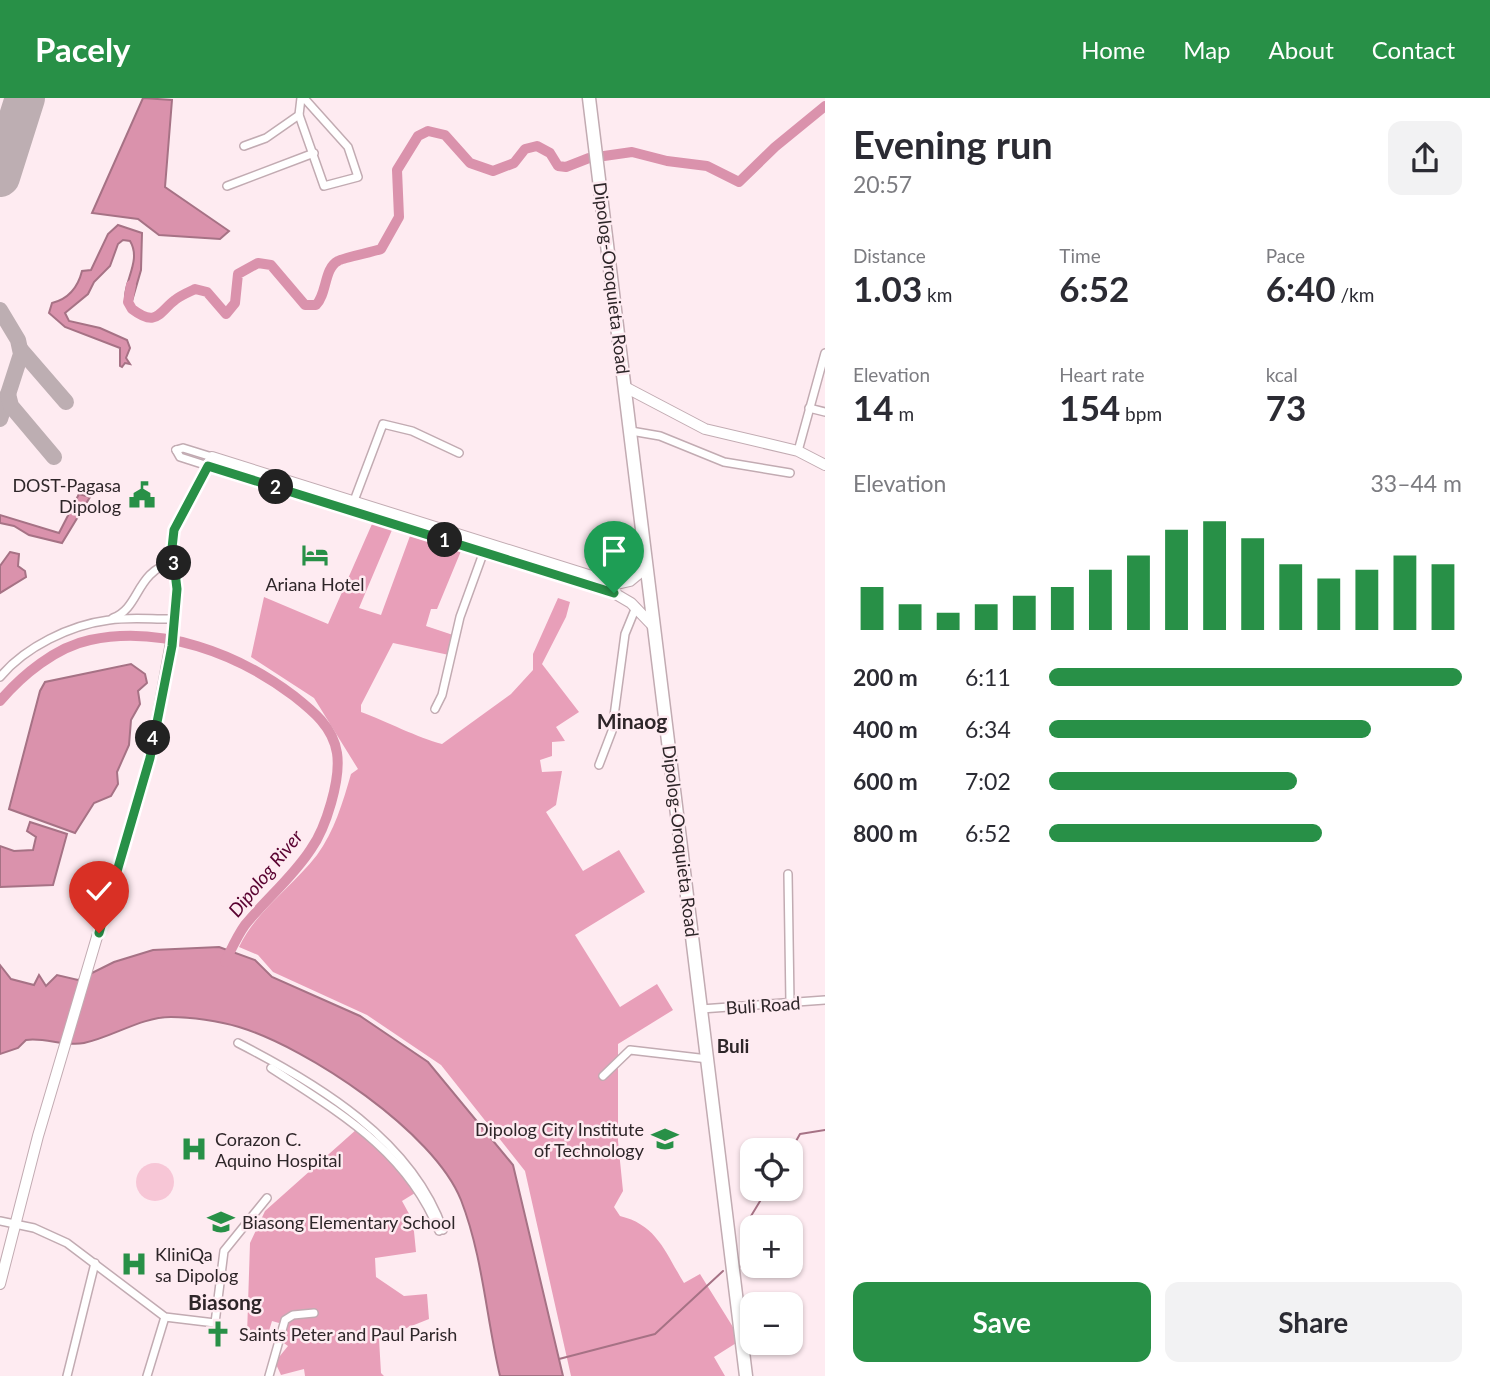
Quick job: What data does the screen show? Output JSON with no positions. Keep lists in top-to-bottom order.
{
  "streets": {
    "highway": ["Dipolog-Oroquieta Road"],
    "street": ["Buli Road"]
  },
  "crossings": [
    ["Dipolog-Oroquieta Road", "Buli Road"]
  ],
  "districts": ["Minaog", "Buli", "Biasong"],
  "water": ["Dipolog River"],
  "places": {
    "public building": ["DOST-Pagasa Dipolog"],
    "hotel": ["Ariana Hotel"],
    "school or university": ["Dipolog City Institute of Technology", "Biasong Elementary School"],
    "hospital": ["Corazon C. Aquino Hospital", "KliniQa sa Dipolog"],
    "church": ["Saints Peter and Paul Parish"]
  },
  "page": {
    "header": "Pacely",
    "nav": [
      "Home",
      "Map",
      "About",
      "Contact"
    ],
    "heading": ["Evening run", "20:57"],
    "stats": [
      ["Distance", "1.03 km"],
      ["Time", "6:52"],
      ["Pace", "6:40 /km"],
      ["Elevation", "14 m"],
      ["Heart rate", "154 bpm"],
      ["kcal", "73"]
    ],
    "chart": ["Elevation", "33–44 m"],
    "pins": [
      "2",
      "1",
      "3",
      "4"
    ],
    "list": [
      {
        "name": "200 m",
        "note": "6:11"
      },
      {
        "name": "400 m",
        "note": "6:34"
      },
      {
        "name": "600 m",
        "note": "7:02"
      },
      {
        "name": "800 m",
        "note": "6:52"
      }
    ],
    "map_buttons": ["+", "−"],
    "buttons": ["Save", "Share"]
  }
}
